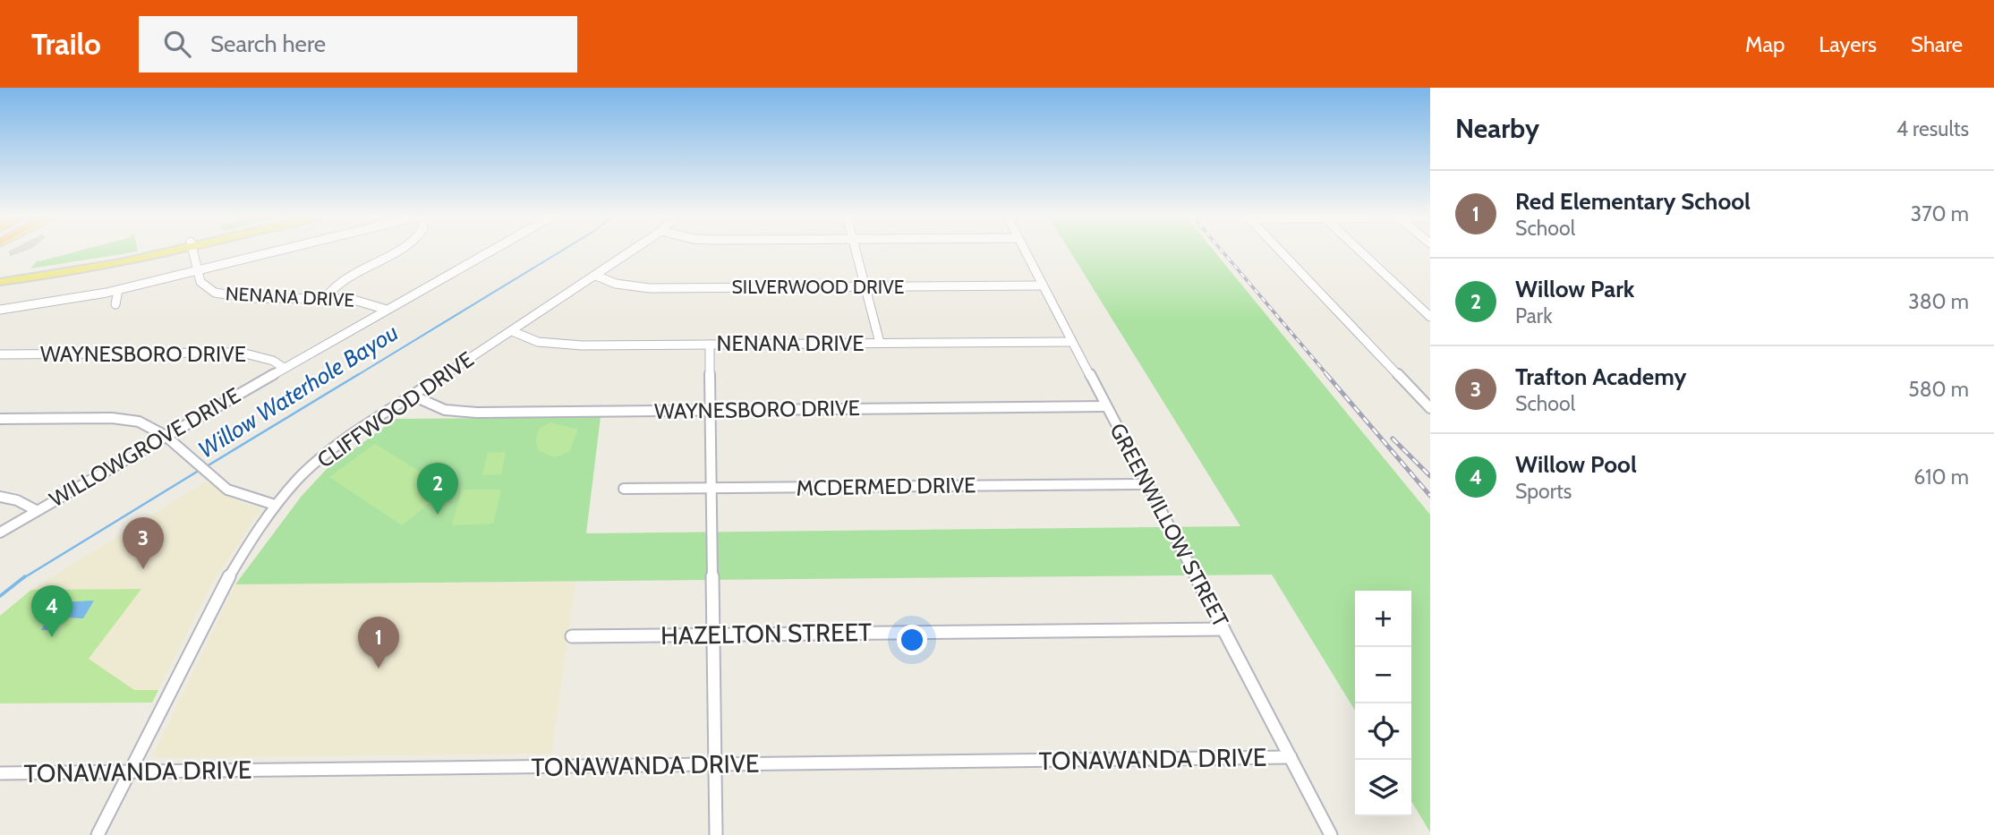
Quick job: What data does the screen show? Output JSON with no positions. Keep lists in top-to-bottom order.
{
  "streets": {
    "street": [
      "SILVERWOOD DRIVE",
      "NENANA DRIVE",
      "WAYNESBORO DRIVE",
      "CLIFFWOOD DRIVE",
      "WILLOWGROVE DRIVE",
      "MCDERMED DRIVE",
      "GREENWILLOW STREET",
      "HAZELTON STREET",
      "TONAWANDA DRIVE"
    ]
  },
  "crossings": [
    ["SILVERWOOD DRIVE", "CLIFFWOOD DRIVE"],
    ["SILVERWOOD DRIVE", "GREENWILLOW STREET"],
    ["NENANA DRIVE", "CLIFFWOOD DRIVE"],
    ["NENANA DRIVE", "WILLOWGROVE DRIVE"],
    ["NENANA DRIVE", "GREENWILLOW STREET"],
    ["WAYNESBORO DRIVE", "CLIFFWOOD DRIVE"],
    ["WAYNESBORO DRIVE", "WILLOWGROVE DRIVE"],
    ["WAYNESBORO DRIVE", "GREENWILLOW STREET"],
    ["CLIFFWOOD DRIVE", "TONAWANDA DRIVE"],
    ["MCDERMED DRIVE", "GREENWILLOW STREET"],
    ["GREENWILLOW STREET", "HAZELTON STREET"],
    ["GREENWILLOW STREET", "TONAWANDA DRIVE"]
  ],
  "water": ["Willow Waterhole Bayou"],
  "page": {
    "header": "Trailo",
    "search": "Search here",
    "nav": ["Map", "Layers", "Share"],
    "heading": ["Nearby", "4 results"],
    "list": [
      {
        "mark": "1",
        "name": "Red Elementary School",
        "note": "School",
        "value": "370 m"
      },
      {
        "mark": "2",
        "name": "Willow Park",
        "note": "Park",
        "value": "380 m"
      },
      {
        "mark": "3",
        "name": "Trafton Academy",
        "note": "School",
        "value": "580 m"
      },
      {
        "mark": "4",
        "name": "Willow Pool",
        "note": "Sports",
        "value": "610 m"
      }
    ],
    "pins": [
      "2",
      "3",
      "4",
      "1"
    ],
    "map_buttons": ["+", "−"]
  }
}
